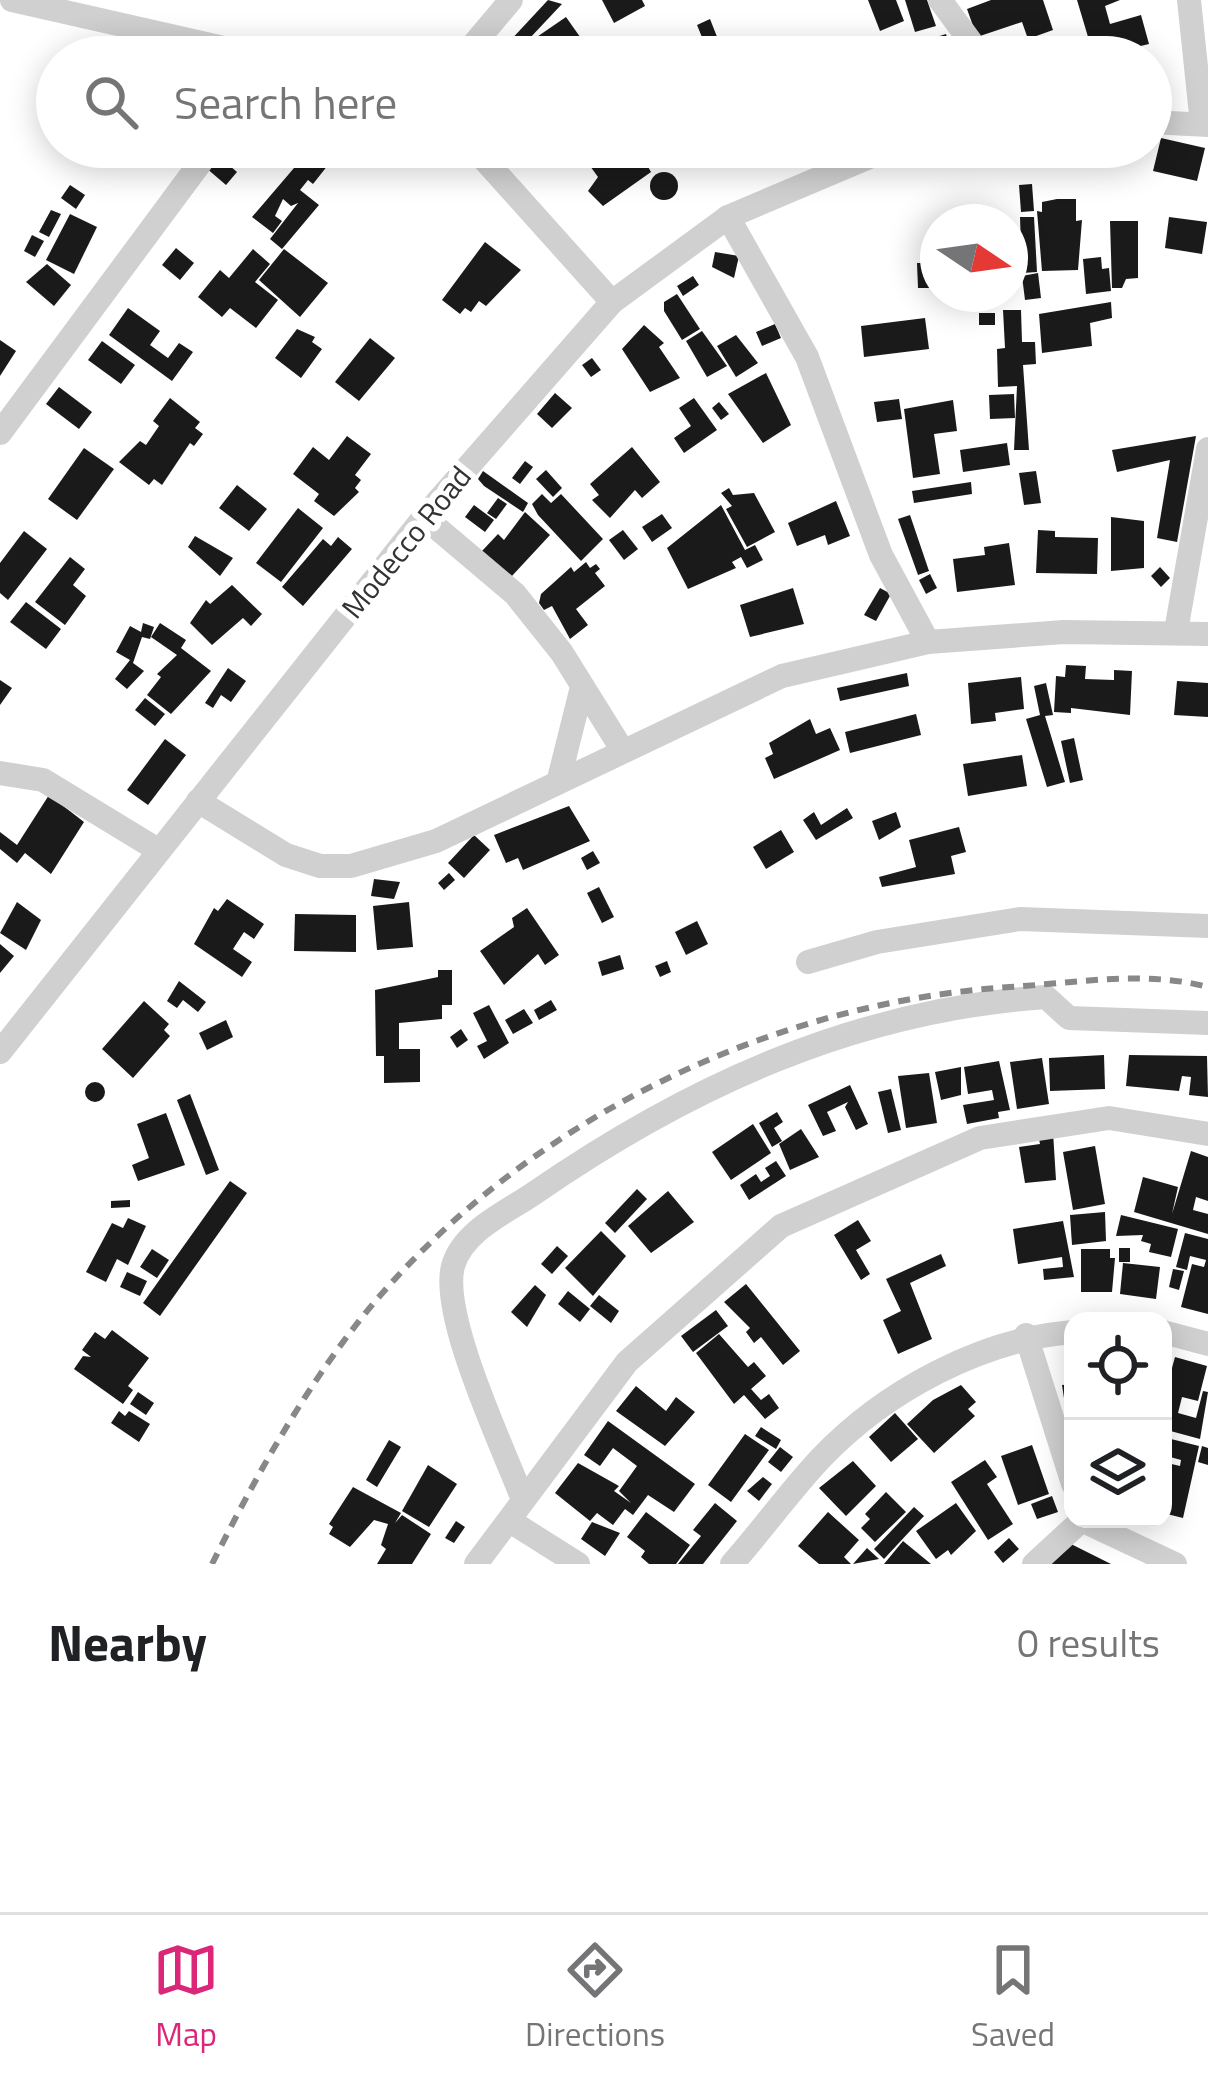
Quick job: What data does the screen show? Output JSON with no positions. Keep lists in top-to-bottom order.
{
  "streets": {
    "street": ["Modecco Road"]
  },
  "north": "right",
  "page": {
    "search": "Search here",
    "heading": ["Nearby", "0 results"],
    "nav": ["Map", "Directions", "Saved"]
  }
}
